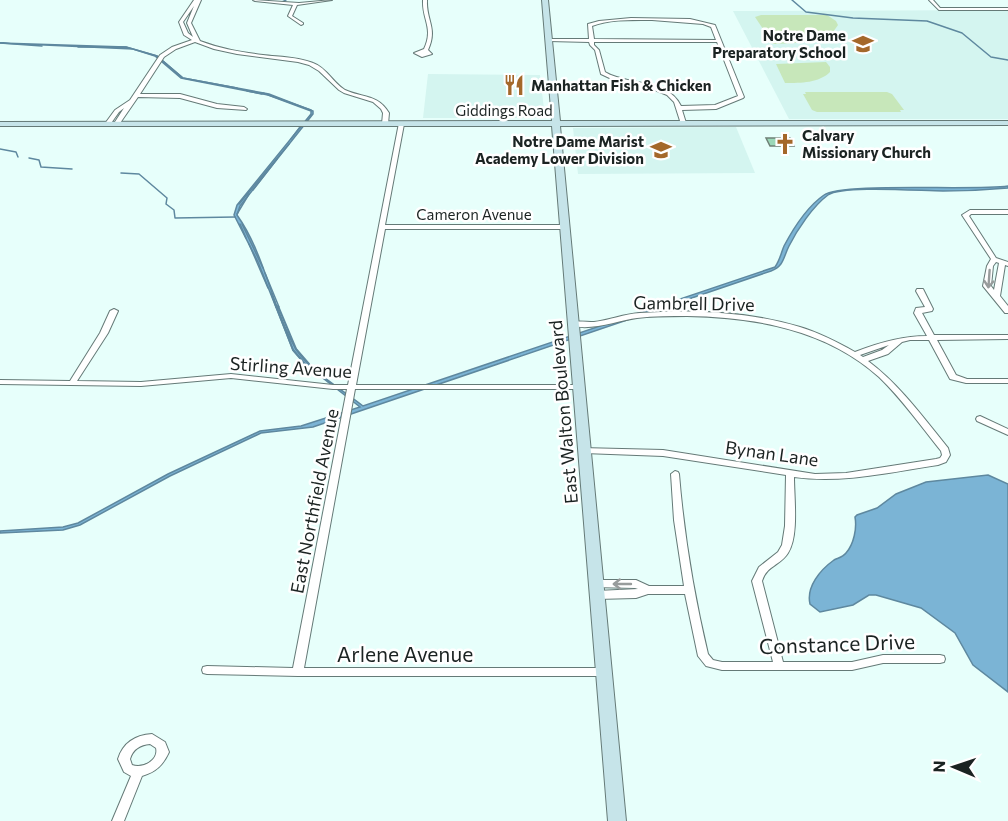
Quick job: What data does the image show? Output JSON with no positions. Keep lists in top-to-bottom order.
{
  "streets": {
    "main road": ["Giddings Road", "East Walton Boulevard"],
    "street": [
      "Cameron Avenue",
      "Gambrell Drive",
      "Stirling Avenue",
      "Bynan Lane",
      "East Northfield Avenue",
      "Constance Drive",
      "Arlene Avenue"
    ]
  },
  "crossings": [
    ["Giddings Road", "East Walton Boulevard"],
    ["Giddings Road", "East Northfield Avenue"],
    ["Cameron Avenue", "East Walton Boulevard"],
    ["Cameron Avenue", "East Northfield Avenue"],
    ["Gambrell Drive", "East Walton Boulevard"],
    ["Gambrell Drive", "Bynan Lane"],
    ["Stirling Avenue", "East Walton Boulevard"],
    ["Stirling Avenue", "East Northfield Avenue"],
    ["East Walton Boulevard", "Bynan Lane"],
    ["East Walton Boulevard", "Arlene Avenue"],
    ["East Northfield Avenue", "Arlene Avenue"]
  ],
  "places": {
    "school or university": ["Notre Dame Preparatory School", "Notre Dame Marist Academy Lower Division"],
    "restaurant": ["Manhattan Fish & Chicken"],
    "church": ["Calvary Missionary Church"]
  },
  "north": "left"
}
